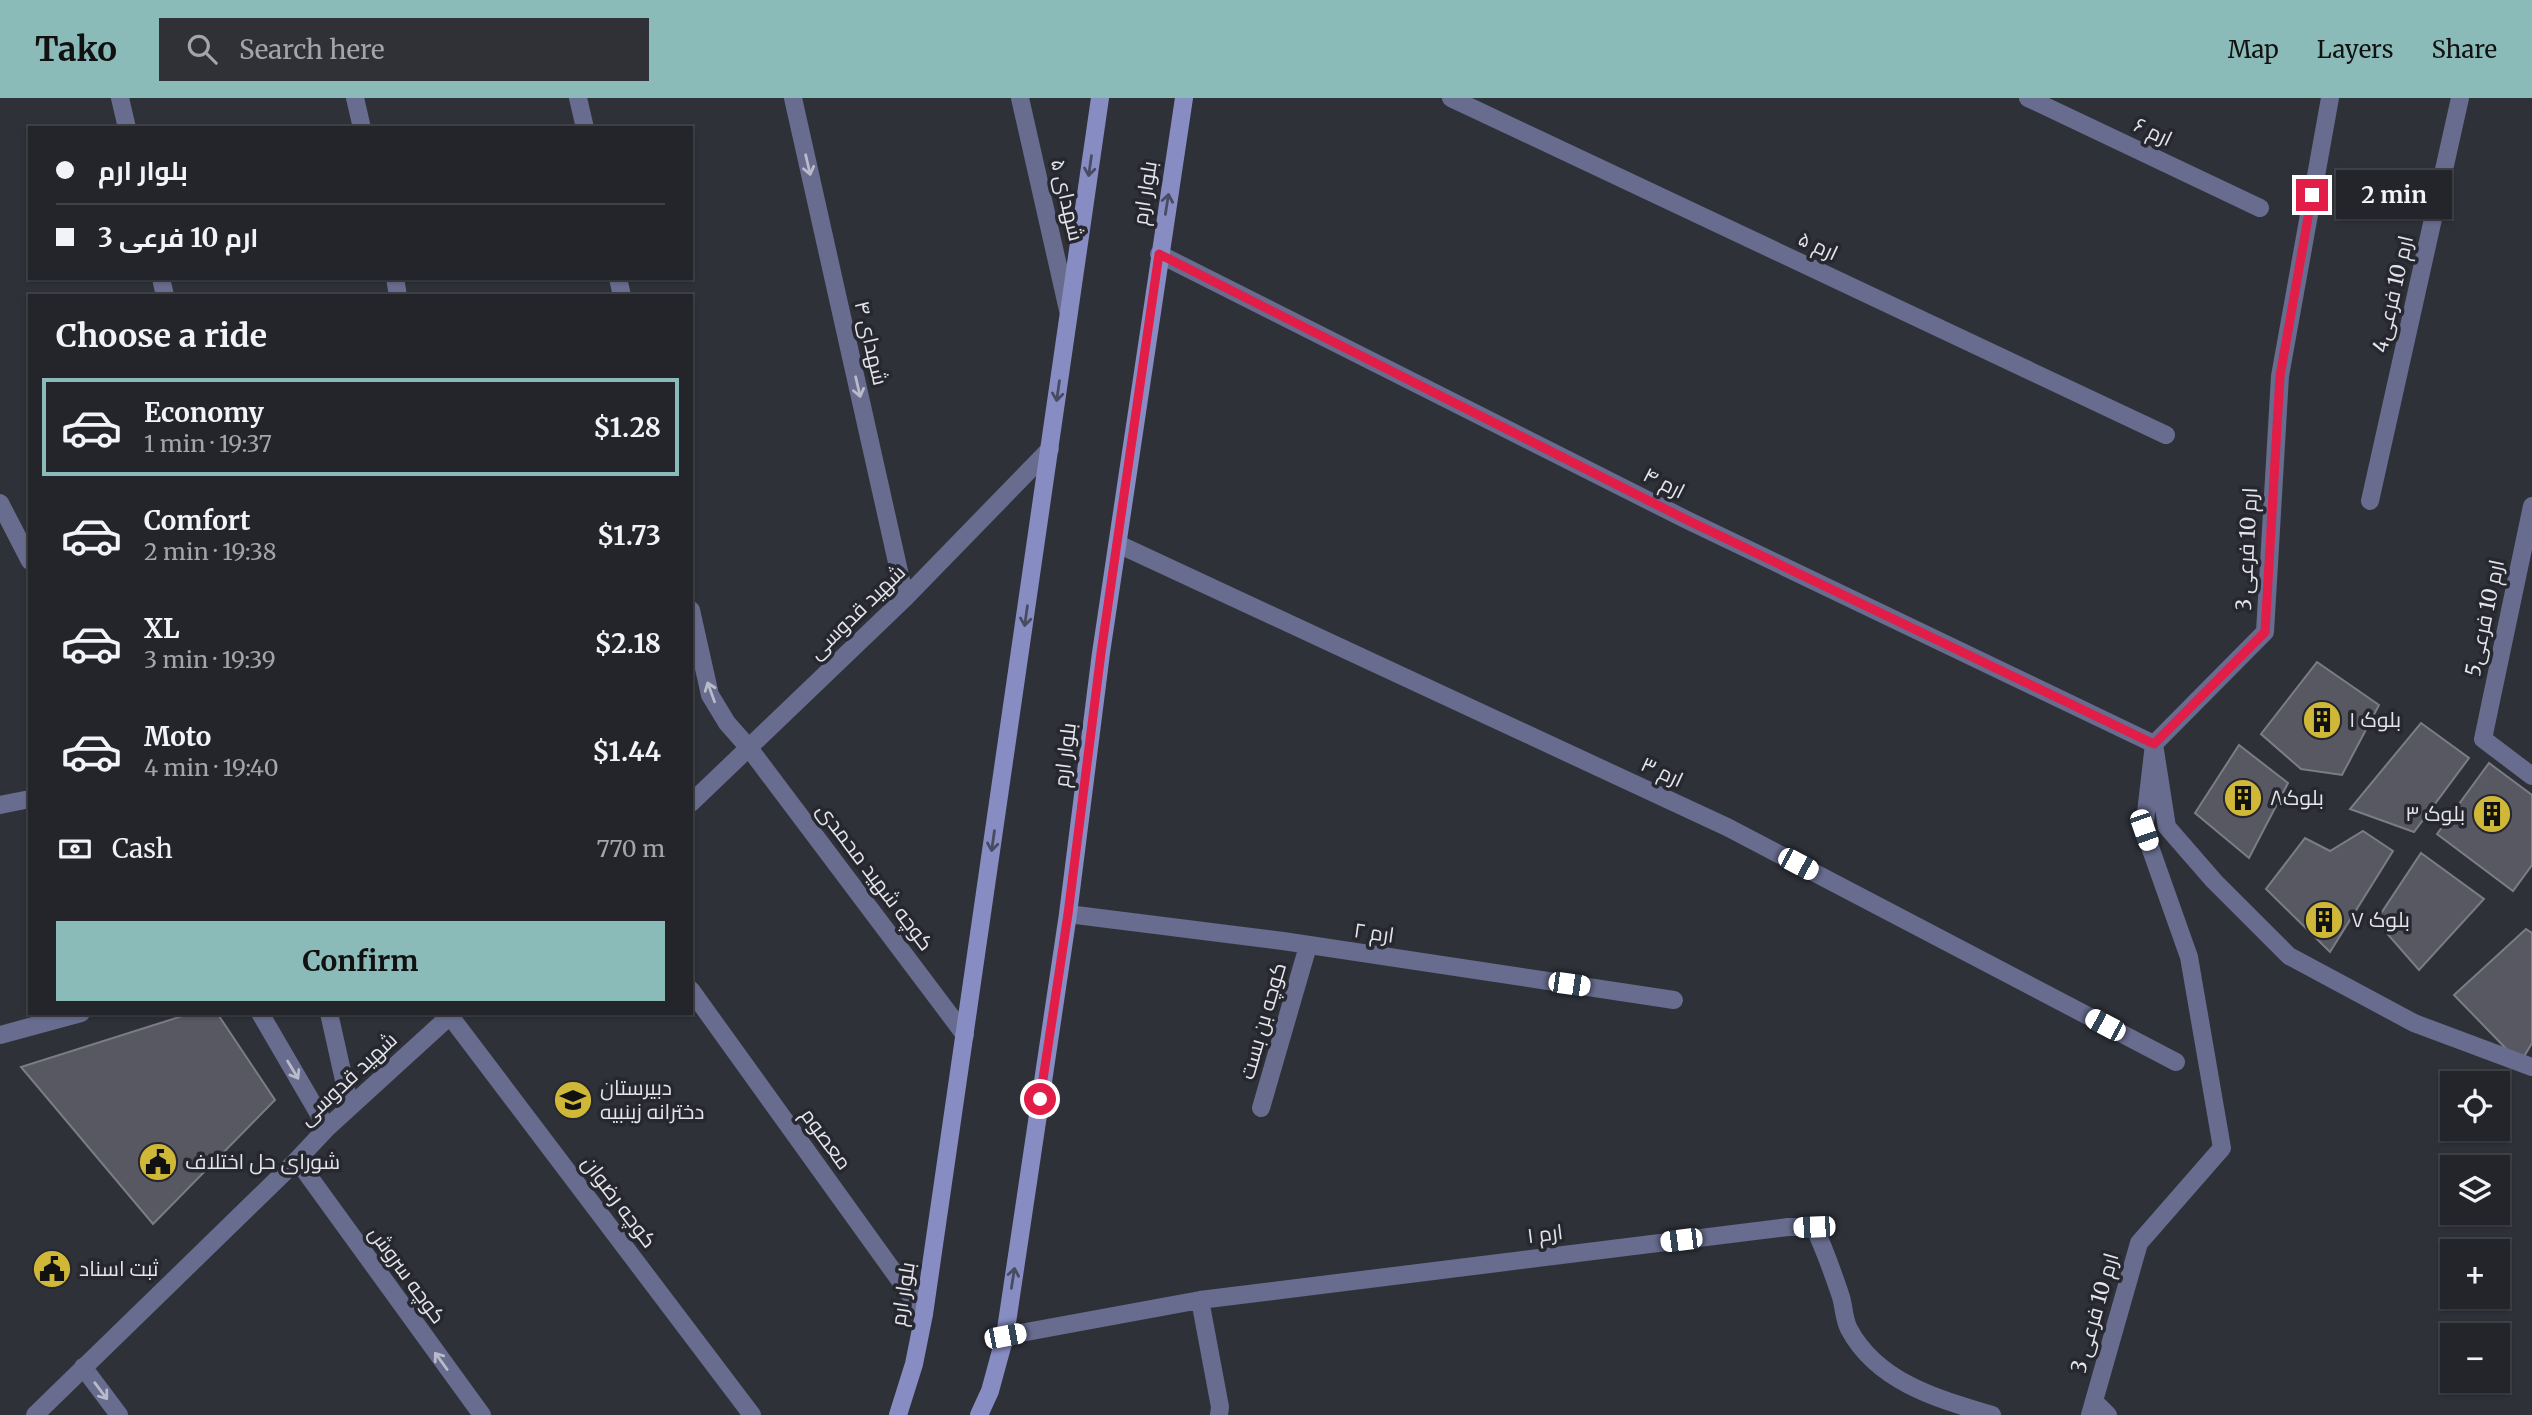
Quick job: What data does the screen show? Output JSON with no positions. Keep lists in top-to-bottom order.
{
  "streets": {
    "main road": ["بلوار ارم"],
    "street": [
      "ارم ۶",
      "شهدای ۵",
      "ارم ۵",
      "ارم 10 فرعی4",
      "شهدای ۴",
      "ارم ۴",
      "ارم 10 فرعی 3",
      "شهید قدوسی",
      "ارم 10 فرعی5",
      "ارم ۳",
      "کوچه شهید محمدی",
      "ارم ۲",
      "کوچه بن بست",
      "معصوم",
      "کوچه رضوان",
      "ارم ۱",
      "کوچه سروش"
    ]
  },
  "crossings": [
    ["بلوار ارم", "شهدای ۵"],
    ["بلوار ارم", "ارم ۴"],
    ["بلوار ارم", "شهید قدوسی"],
    ["بلوار ارم", "ارم ۳"],
    ["بلوار ارم", "کوچه شهید محمدی"],
    ["بلوار ارم", "ارم ۲"],
    ["بلوار ارم", "معصوم"],
    ["بلوار ارم", "ارم ۱"],
    ["شهدای ۴", "شهید قدوسی"],
    ["ارم ۴", "ارم 10 فرعی 3"],
    ["شهید قدوسی", "کوچه شهید محمدی"],
    ["شهید قدوسی", "کوچه رضوان"],
    ["شهید قدوسی", "کوچه سروش"],
    ["ارم ۲", "کوچه بن بست"]
  ],
  "one_way": ["شهدای ۴", "کوچه سروش"],
  "places": {
    "building": [
      "بلوک ۱",
      "بلوک۸",
      "بلوک ۳",
      "بلوک ۷"
    ],
    "school or university": ["دبیرستان دخترانه زینبیه"],
    "public building": ["شورای حل اختلاف", "ثبت اسناد"]
  },
  "page": {
    "header": "Tako",
    "search": "Search here",
    "nav": ["Map", "Layers", "Share"],
    "banner": ["بلوار ارم", "ارم 10 فرعی 3"],
    "bubble": "2 min",
    "heading": "Choose a ride",
    "list": [
      {
        "name": "Economy",
        "note": "1 min · 19:37",
        "value": "$1.28"
      },
      {
        "name": "Comfort",
        "note": "2 min · 19:38",
        "value": "$1.73"
      },
      {
        "name": "XL",
        "note": "3 min · 19:39",
        "value": "$2.18"
      },
      {
        "name": "Moto",
        "note": "4 min · 19:40",
        "value": "$1.44"
      }
    ],
    "pay": ["Cash", "770 m"],
    "buttons": "Confirm",
    "map_buttons": ["+", "−"]
  }
}
